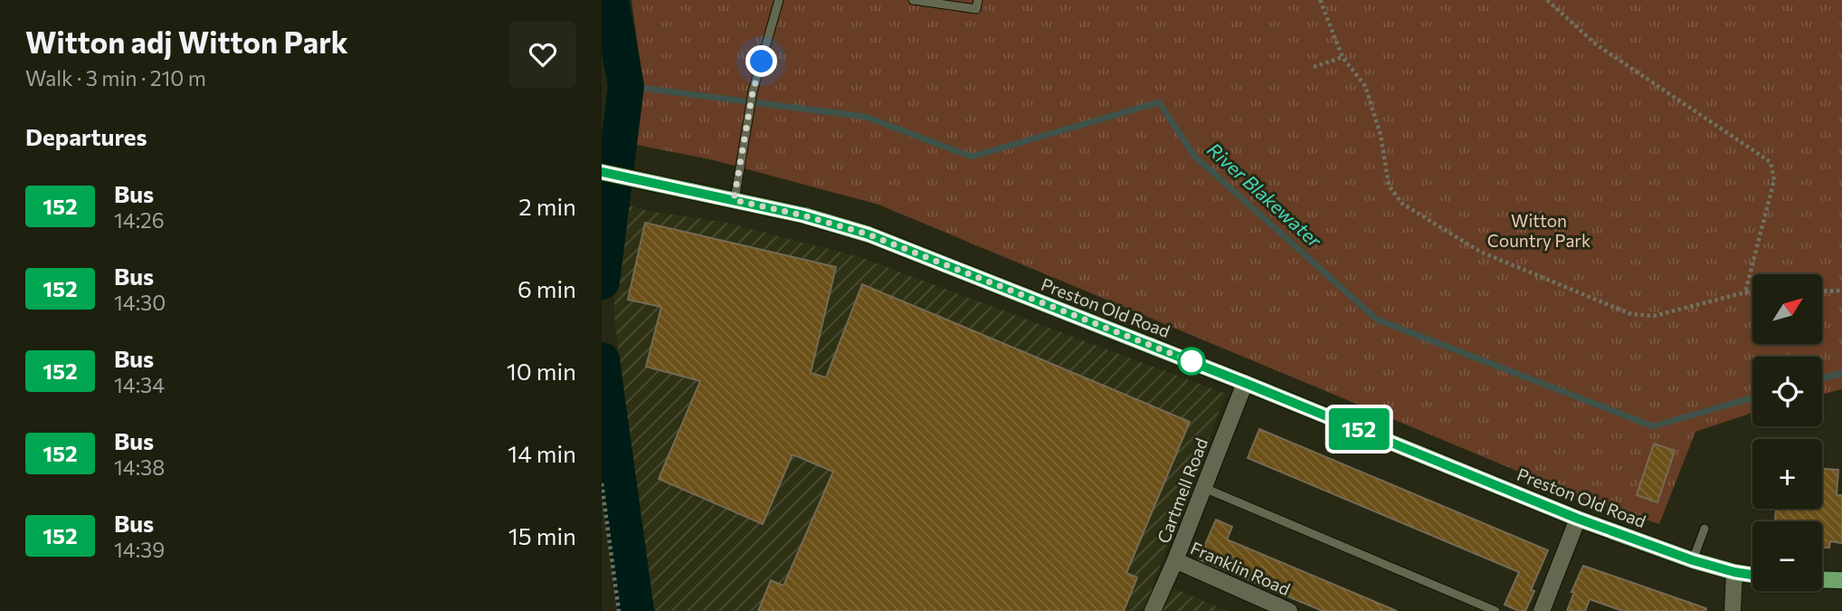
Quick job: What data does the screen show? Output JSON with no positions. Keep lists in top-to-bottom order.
{
  "streets": {
    "main road": ["Preston Old Road"],
    "street": ["Cartmell Road", "Franklin Road"]
  },
  "crossings": [
    ["Preston Old Road", "Cartmell Road"],
    ["Cartmell Road", "Franklin Road"]
  ],
  "water": ["River Blakewater"],
  "parks": ["Witton Country Park"],
  "lines": ["bus line 152"],
  "north": "top right",
  "page": {
    "heading": [
      ["Witton adj Witton Park", "Walk · 3 min · 210 m"],
      "Departures"
    ],
    "on_map": "152",
    "list": [
      {
        "mark": "152",
        "name": "Bus",
        "note": "14:26",
        "value": "2 min"
      },
      {
        "mark": "152",
        "name": "Bus",
        "note": "14:30",
        "value": "6 min"
      },
      {
        "mark": "152",
        "name": "Bus",
        "note": "14:34",
        "value": "10 min"
      },
      {
        "mark": "152",
        "name": "Bus",
        "note": "14:38",
        "value": "14 min"
      },
      {
        "mark": "152",
        "name": "Bus",
        "note": "14:39",
        "value": "15 min"
      }
    ],
    "map_buttons": ["+", "−"]
  }
}
